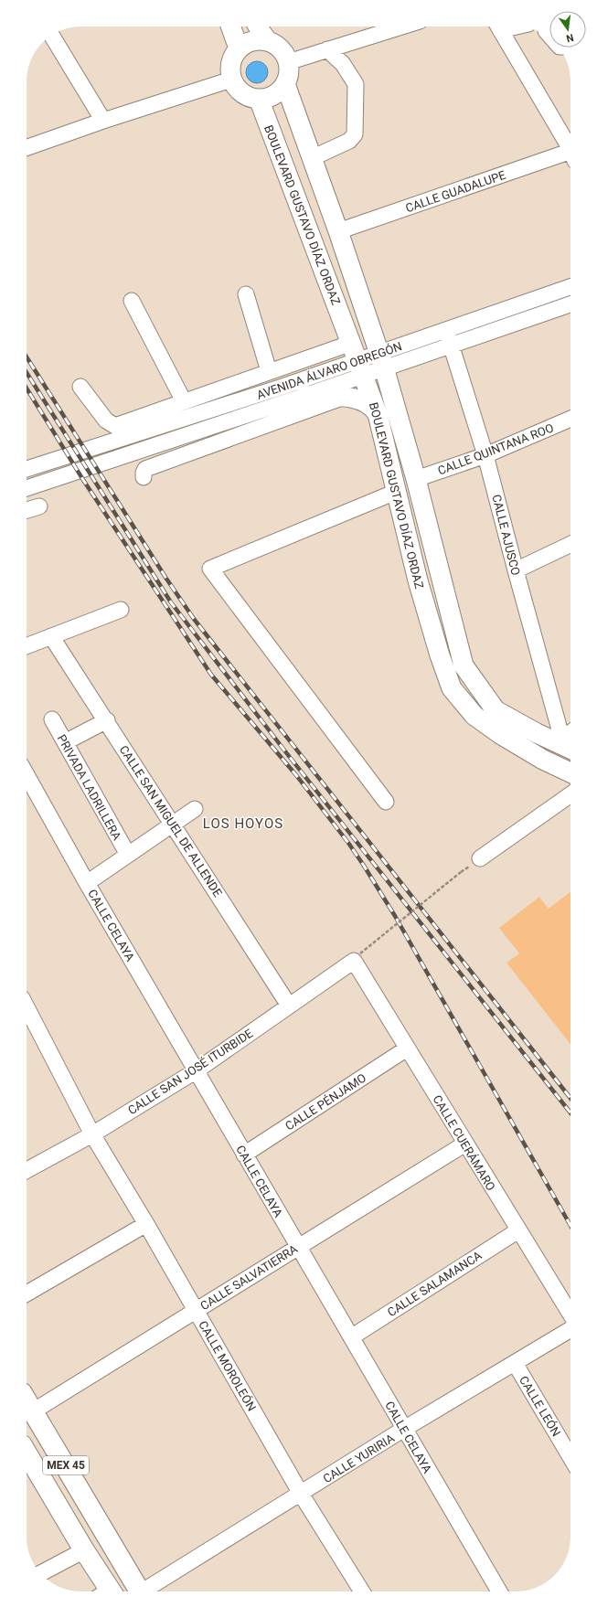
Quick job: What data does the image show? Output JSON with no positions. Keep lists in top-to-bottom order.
{
  "streets": {
    "highway": ["MEX 45"],
    "main road": ["BOULEVARD GUSTAVO DÍAZ ORDAZ"],
    "street": [
      "CALLE GUADALUPE",
      "AVENIDA ÁLVARO OBREGÓN",
      "CALLE QUINTANA ROO",
      "CALLE AJUSCO",
      "PRIVADA LADRILLERA",
      "CALLE SAN MIGUEL DE ALLENDE",
      "CALLE CELAYA",
      "CALLE SAN JOSÉ ITURBIDE",
      "CALLE PÉNJAMO",
      "CALLE CUERÁMARO",
      "CALLE SALVATIERRA",
      "CALLE SALAMANCA",
      "CALLE MOROLEÓN",
      "CALLE LEÓN",
      "CALLE YURIRIA"
    ]
  },
  "crossings": [
    ["CALLE GUADALUPE", "BOULEVARD GUSTAVO DÍAZ ORDAZ"],
    ["BOULEVARD GUSTAVO DÍAZ ORDAZ", "AVENIDA ÁLVARO OBREGÓN"],
    ["BOULEVARD GUSTAVO DÍAZ ORDAZ", "CALLE QUINTANA ROO"],
    ["BOULEVARD GUSTAVO DÍAZ ORDAZ", "CALLE AJUSCO"],
    ["AVENIDA ÁLVARO OBREGÓN", "CALLE AJUSCO"],
    ["CALLE QUINTANA ROO", "CALLE AJUSCO"],
    ["CALLE SAN MIGUEL DE ALLENDE", "CALLE SAN JOSÉ ITURBIDE"],
    ["CALLE CELAYA", "CALLE SAN JOSÉ ITURBIDE"],
    ["CALLE CELAYA", "CALLE PÉNJAMO"],
    ["CALLE CELAYA", "CALLE SALVATIERRA"],
    ["CALLE CELAYA", "CALLE SALAMANCA"],
    ["CALLE CELAYA", "CALLE YURIRIA"],
    ["CALLE SAN JOSÉ ITURBIDE", "CALLE CUERÁMARO"],
    ["CALLE SAN JOSÉ ITURBIDE", "CALLE MOROLEÓN"],
    ["CALLE PÉNJAMO", "CALLE CUERÁMARO"],
    ["CALLE CUERÁMARO", "CALLE SALVATIERRA"],
    ["CALLE CUERÁMARO", "CALLE SALAMANCA"],
    ["CALLE SALVATIERRA", "CALLE MOROLEÓN"],
    ["CALLE SALVATIERRA", "MEX 45"],
    ["CALLE MOROLEÓN", "CALLE YURIRIA"],
    ["CALLE LEÓN", "CALLE YURIRIA"]
  ],
  "districts": ["LOS HOYOS"],
  "north": "bottom"
}
